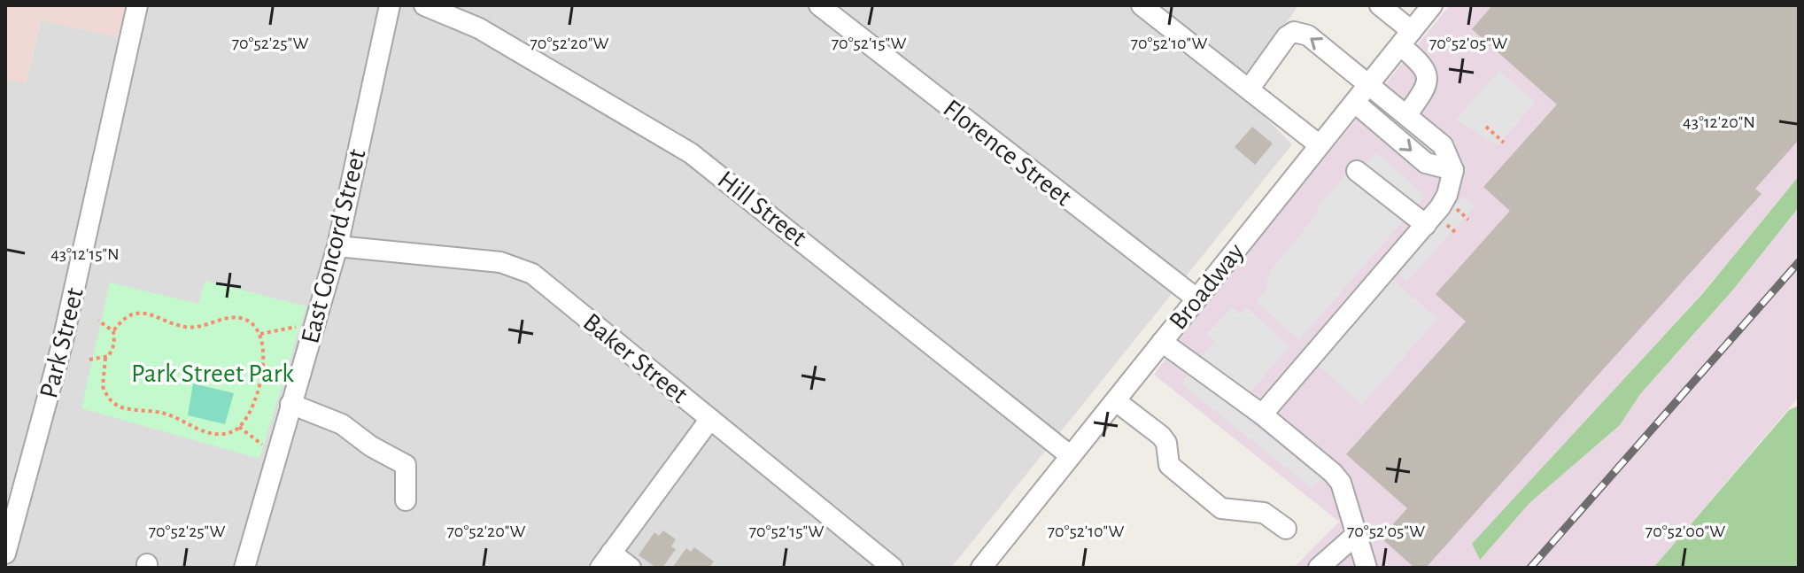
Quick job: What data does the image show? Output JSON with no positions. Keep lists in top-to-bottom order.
{
  "streets": {
    "street": [
      "Florence Street",
      "Hill Street",
      "East Concord Street",
      "Broadway",
      "Park Street",
      "Baker Street"
    ]
  },
  "crossings": [
    ["Florence Street", "Broadway"],
    ["Hill Street", "Broadway"],
    ["East Concord Street", "Baker Street"]
  ],
  "parks": ["Park Street Park"],
  "coordinates": [
    "70°52'25\"W",
    "70°52'20\"W",
    "70°52'15\"W",
    "70°52'10\"W",
    "70°52'05\"W",
    "43°12'20\"N",
    "43°12'15\"N",
    "70°52'00\"W"
  ]
}
